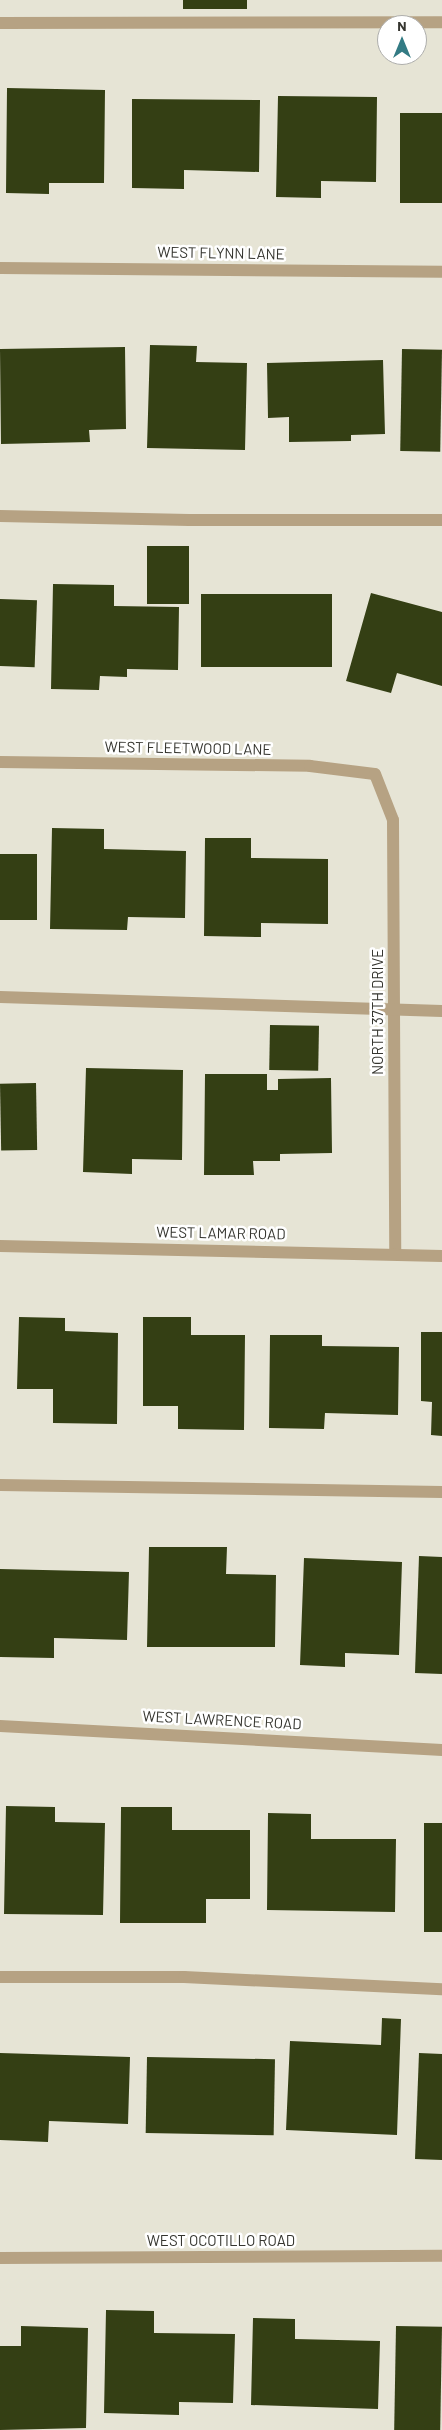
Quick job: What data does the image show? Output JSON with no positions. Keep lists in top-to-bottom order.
{
  "streets": {
    "street": [
      "WEST FLYNN LANE",
      "WEST FLEETWOOD LANE",
      "NORTH 37TH DRIVE",
      "WEST LAMAR ROAD",
      "WEST LAWRENCE ROAD",
      "WEST OCOTILLO ROAD"
    ]
  },
  "crossings": [
    ["WEST FLEETWOOD LANE", "NORTH 37TH DRIVE"],
    ["NORTH 37TH DRIVE", "WEST LAMAR ROAD"]
  ],
  "north": "top"
}
